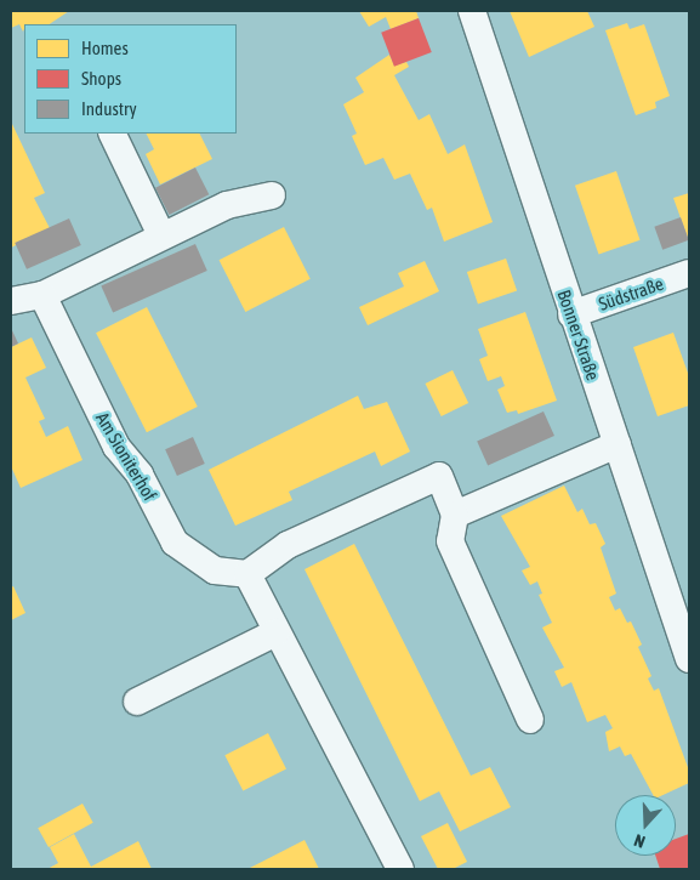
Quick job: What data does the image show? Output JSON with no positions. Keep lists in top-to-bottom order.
{
  "streets": {
    "street": ["Südstraße", "Bonner Straße", "Am Sioniterhof"]
  },
  "crossings": [
    ["Südstraße", "Bonner Straße"]
  ],
  "legend": ["Homes", "Shops", "Industry"],
  "north": "bottom"
}
